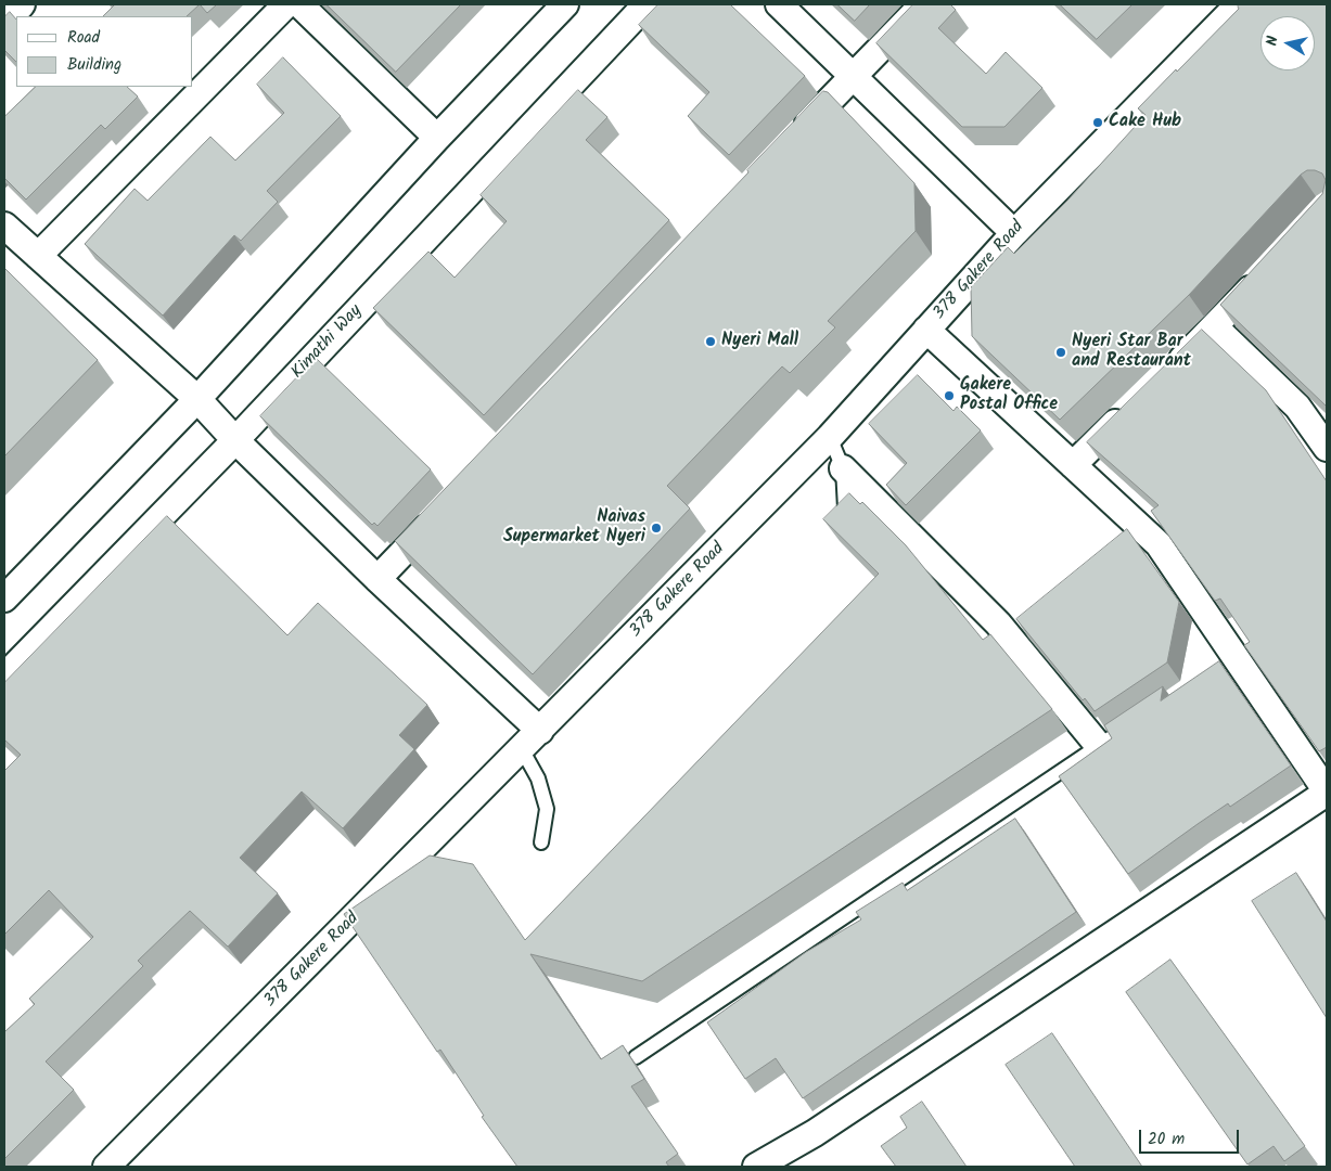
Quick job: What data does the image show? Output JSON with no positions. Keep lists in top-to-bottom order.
{
  "streets": {
    "street": ["378 Gakere Road", "Kimathi Way"]
  },
  "places": [
    "Cake Hub",
    "Nyeri Mall",
    "Nyeri Star Bar and Restaurant",
    "Gakere Postal Office",
    "Naivas Supermarket Nyeri"
  ],
  "legend": ["Road", "Building"],
  "scale_bar": "20 m",
  "north": "left"
}
